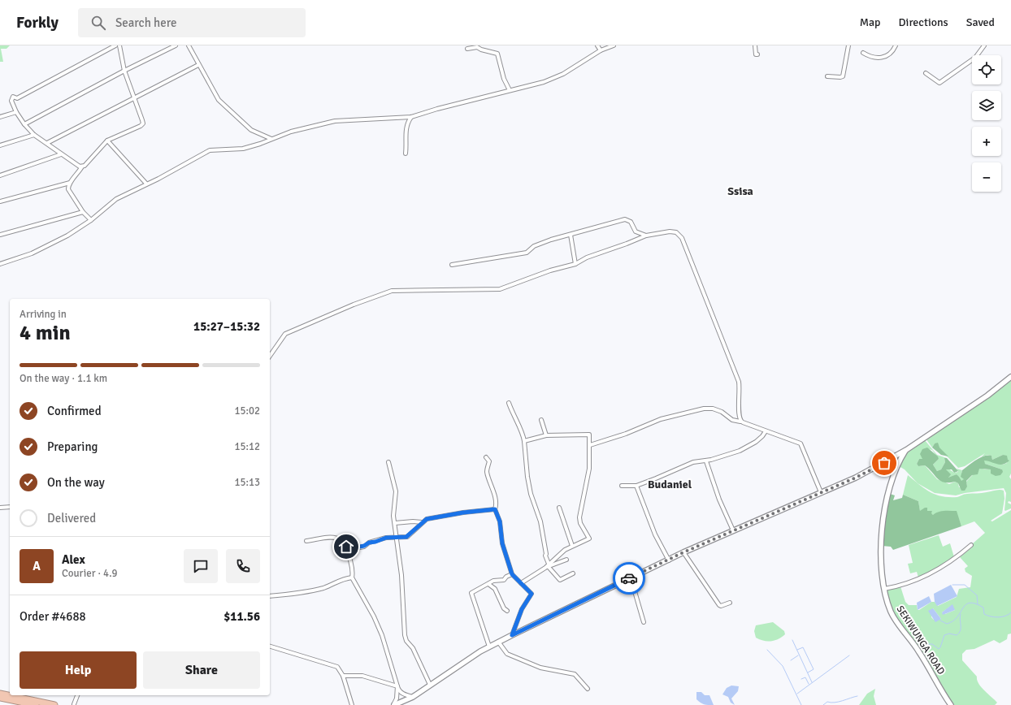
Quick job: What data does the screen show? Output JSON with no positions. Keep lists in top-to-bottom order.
{
  "streets": {
    "main road": ["SEKIWUNGA ROAD"]
  },
  "districts": ["Ssisa", "Budaniel"],
  "page": {
    "header": "Forkly",
    "search": "Search here",
    "nav": ["Map", "Directions", "Saved"],
    "map_buttons": ["+", "−"],
    "heading": ["4 min", "Arriving in", "15:27–15:32"],
    "panel": [
      "Alex",
      "Courier · 4.9",
      "Order #4688",
      "$11.56"
    ],
    "bar": "On the way · 1.1 km",
    "list": [
      ["Confirmed", "15:02"],
      ["Preparing", "15:12"],
      ["On the way", "15:13"],
      "Delivered"
    ],
    "round": "A",
    "buttons": ["Help", "Share"]
  }
}
